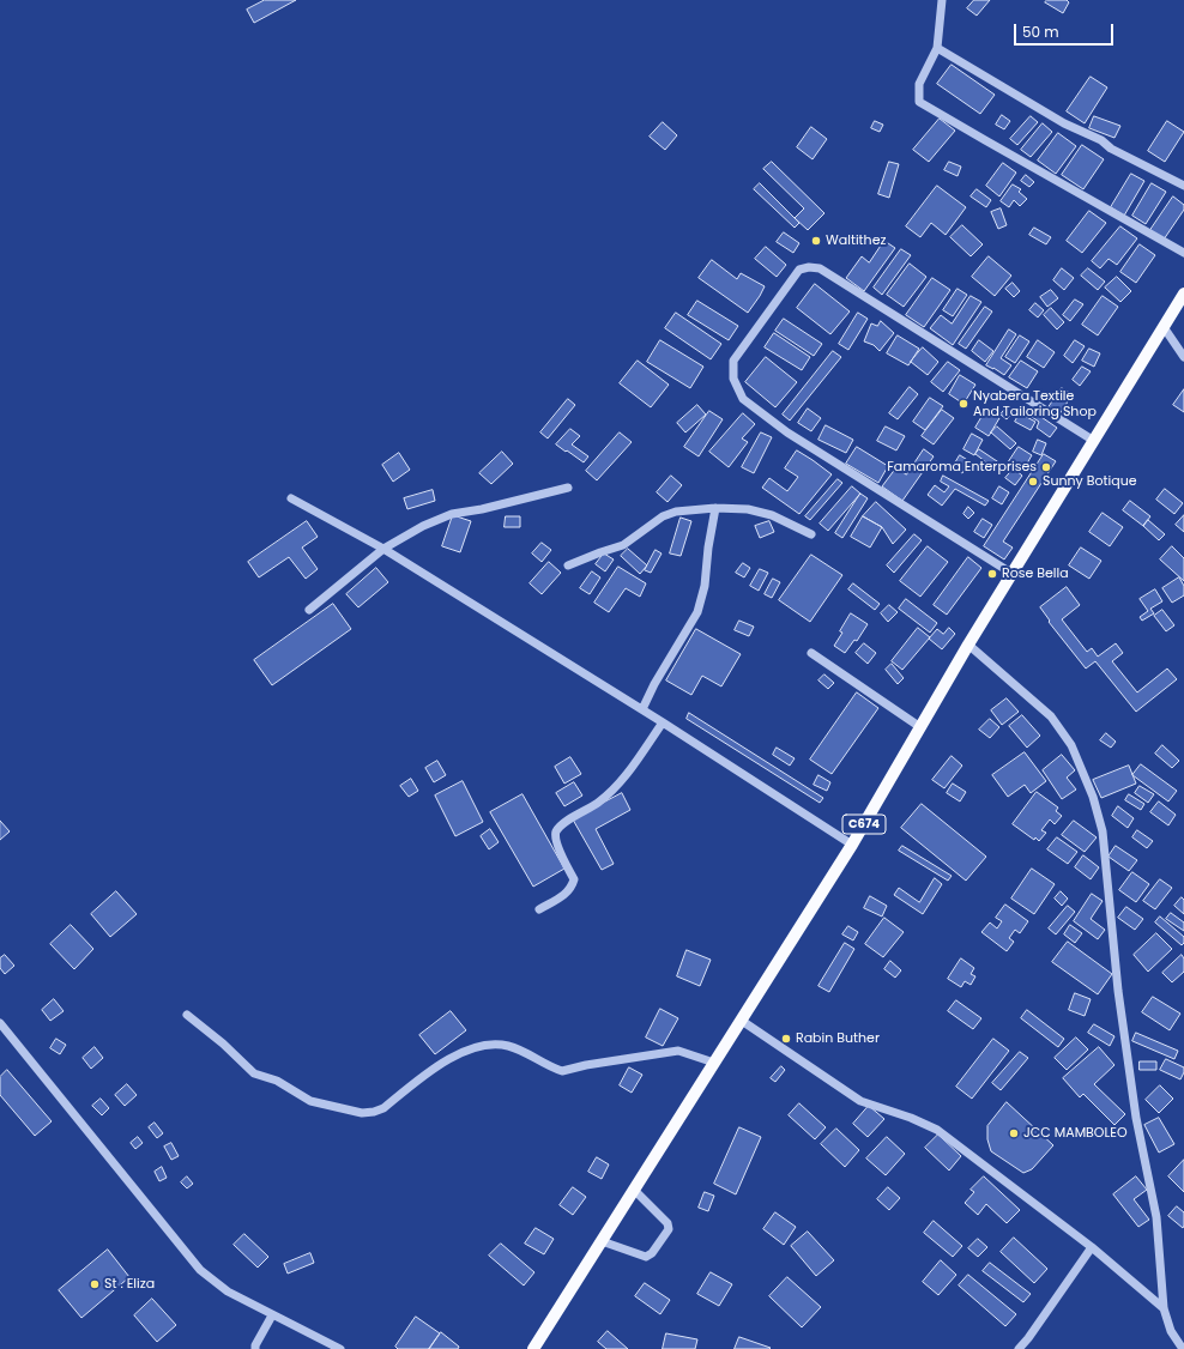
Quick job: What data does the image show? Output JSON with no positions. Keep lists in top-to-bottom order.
{
  "streets": {
    "main road": ["C674"]
  },
  "places": [
    "Waltithez",
    "Nyabera Textile And Tailoring Shop",
    "Famaroma Enterprises",
    "Sunny Botique",
    "Rose Bella",
    "Rabin Buther",
    "JCC MAMBOLEO",
    "St . Eliza"
  ],
  "scale_bar": "50 m"
}
